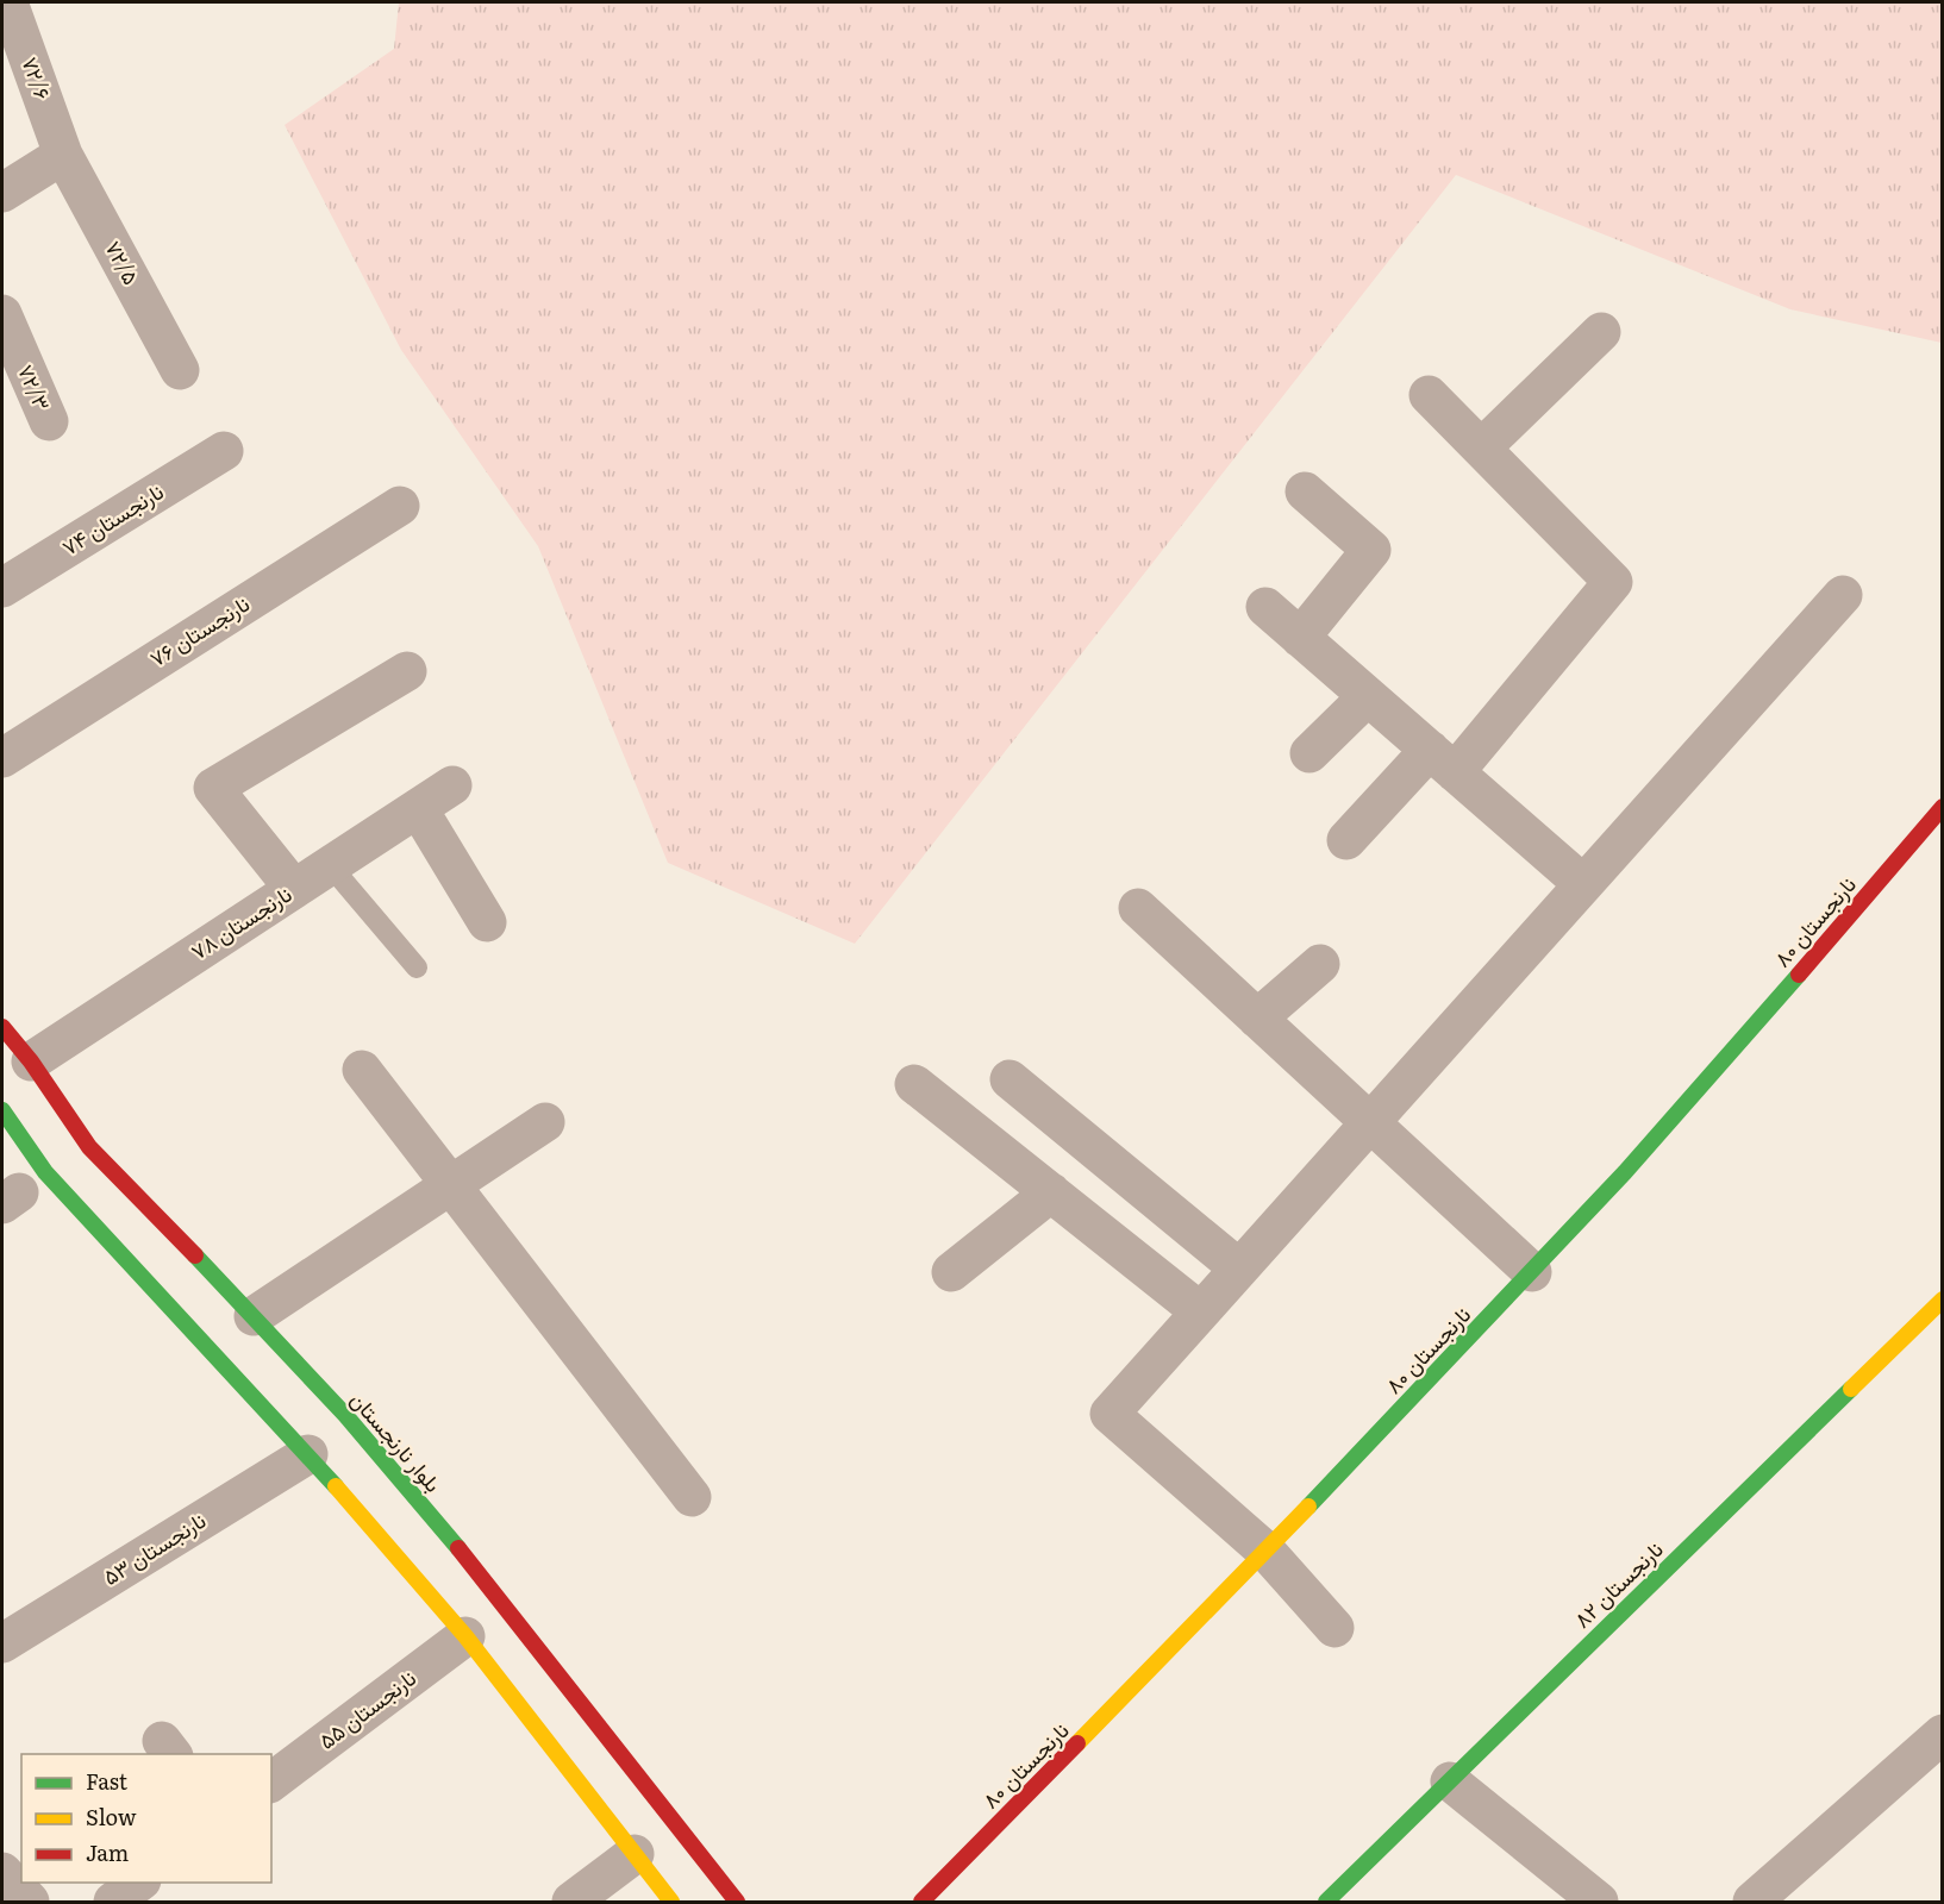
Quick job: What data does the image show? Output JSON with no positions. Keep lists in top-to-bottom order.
{
  "streets": {
    "street": [
      "۷۲/۶",
      "۷۲/۵",
      "۷۲/۳",
      "نارنجستان ۷۴",
      "نارنجستان ۷۶",
      "نارنجستان ۸۰",
      "نارنجستان ۷۸",
      "بلوار نارنجستان",
      "نارنجستان ۵۳",
      "نارنجستان ۸۲",
      "نارنجستان ۵۵"
    ]
  },
  "crossings": [
    ["۷۲/۶", "۷۲/۵"],
    ["نارنجستان ۷۸", "بلوار نارنجستان"]
  ],
  "legend": ["Fast", "Slow", "Jam"]
}
